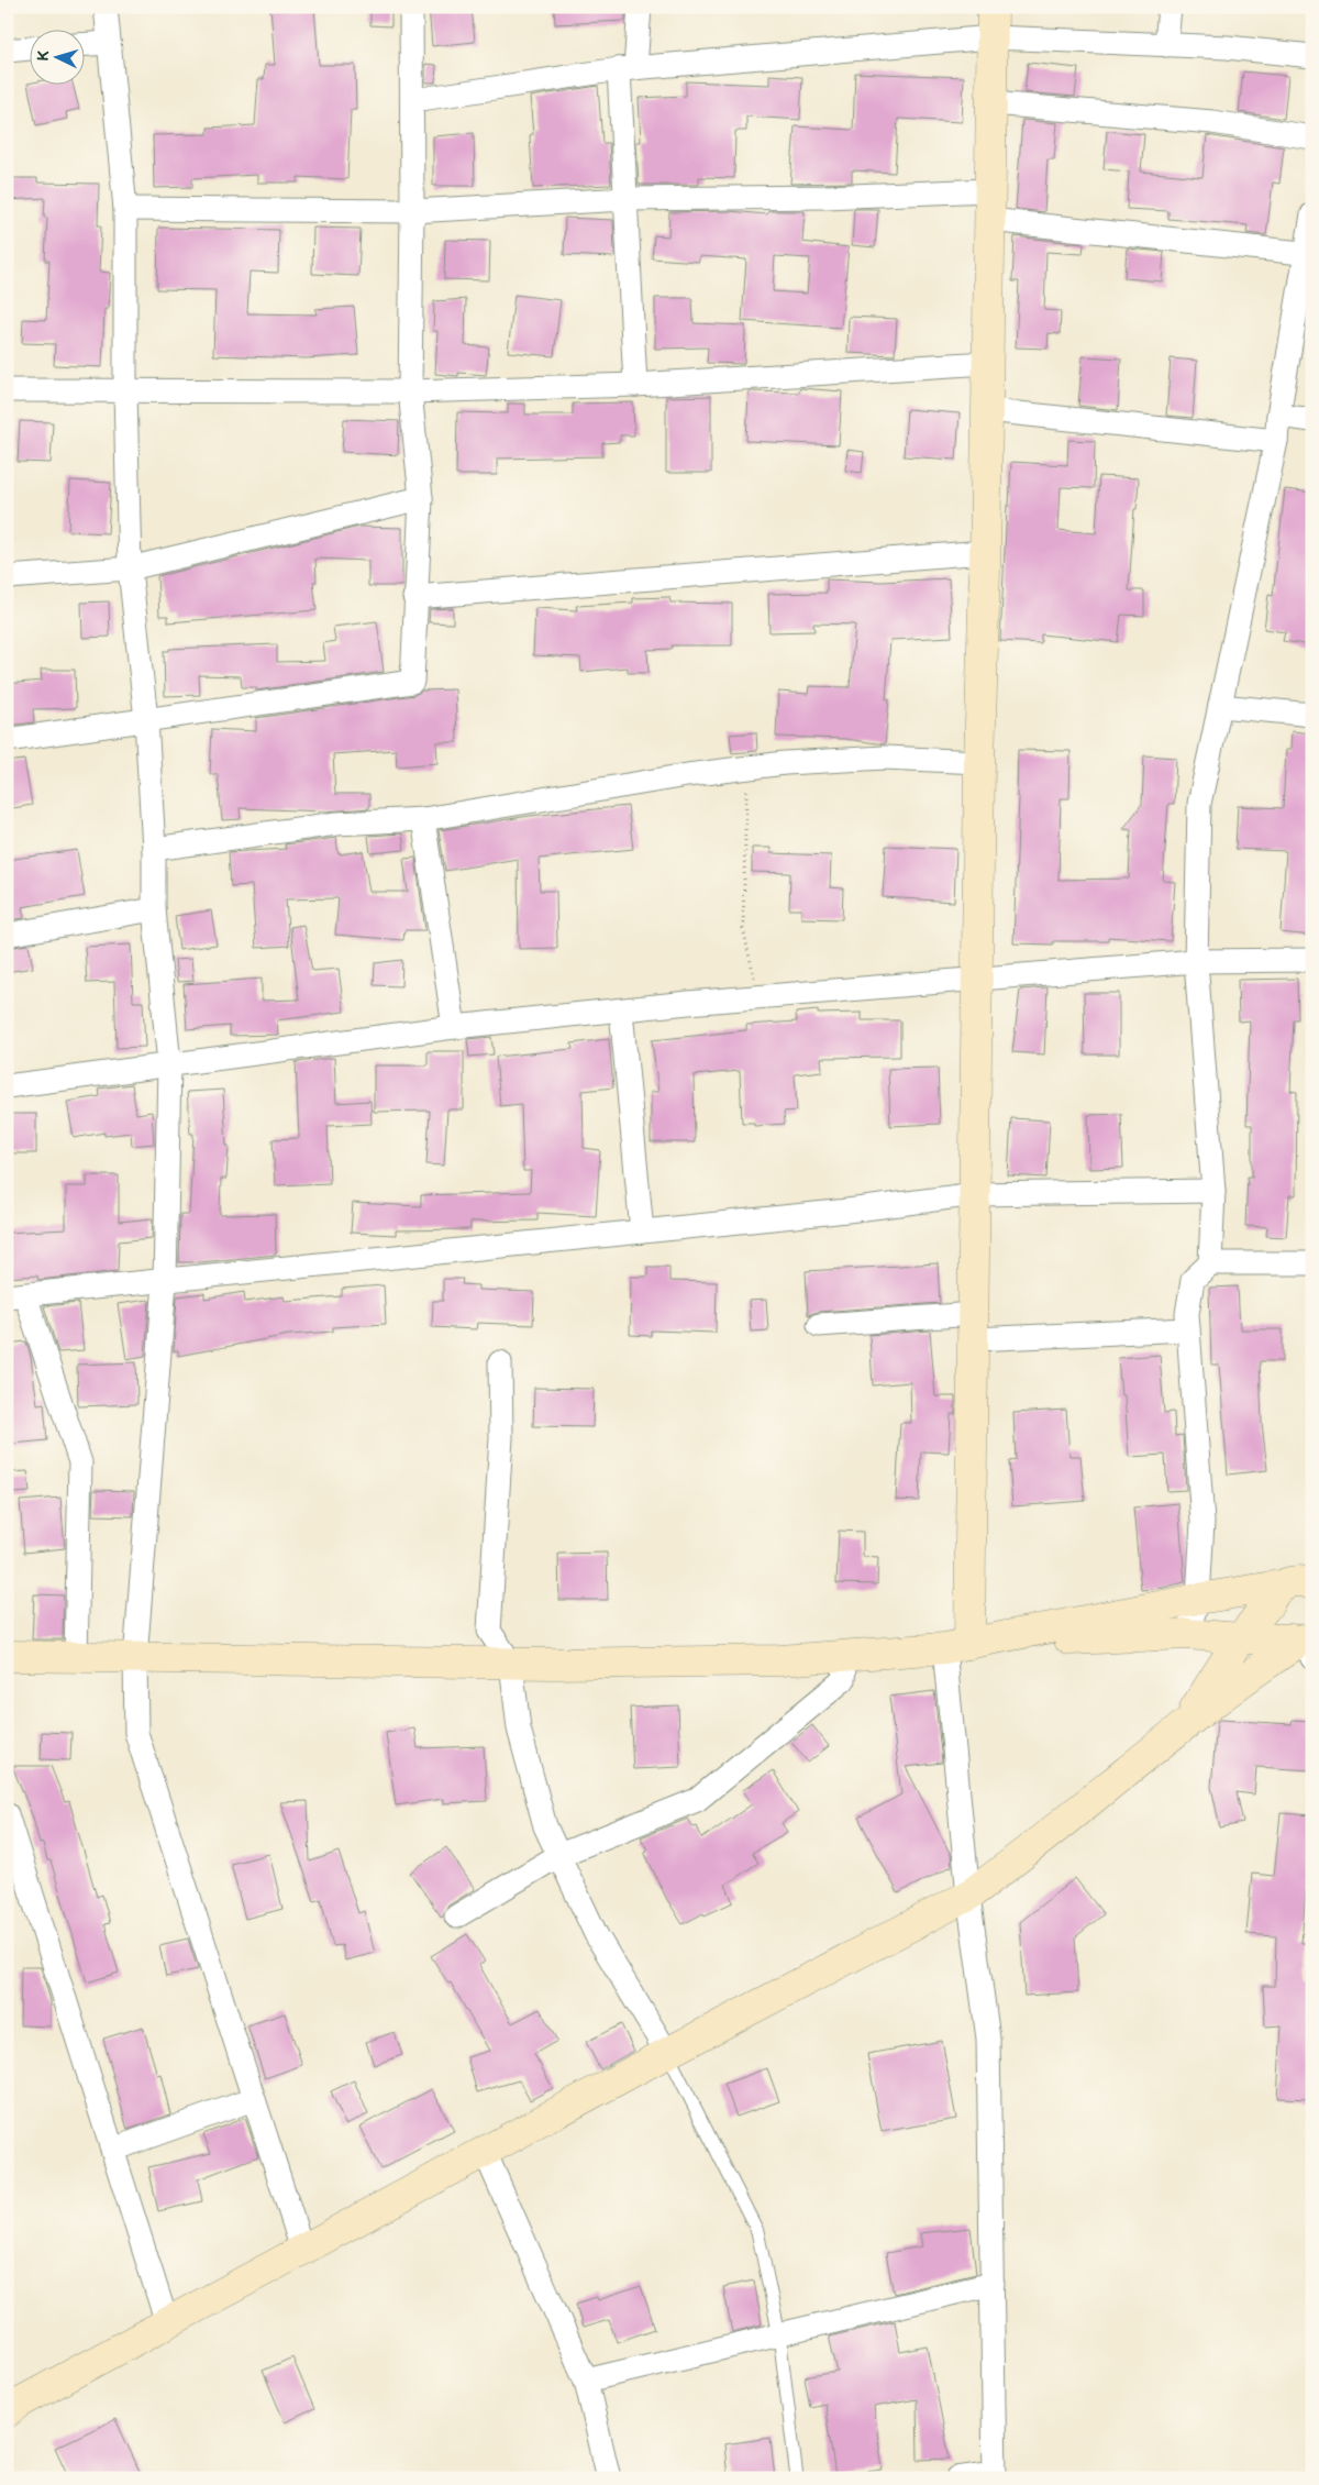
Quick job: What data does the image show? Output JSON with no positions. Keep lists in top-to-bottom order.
{
  "north": "left"
}
